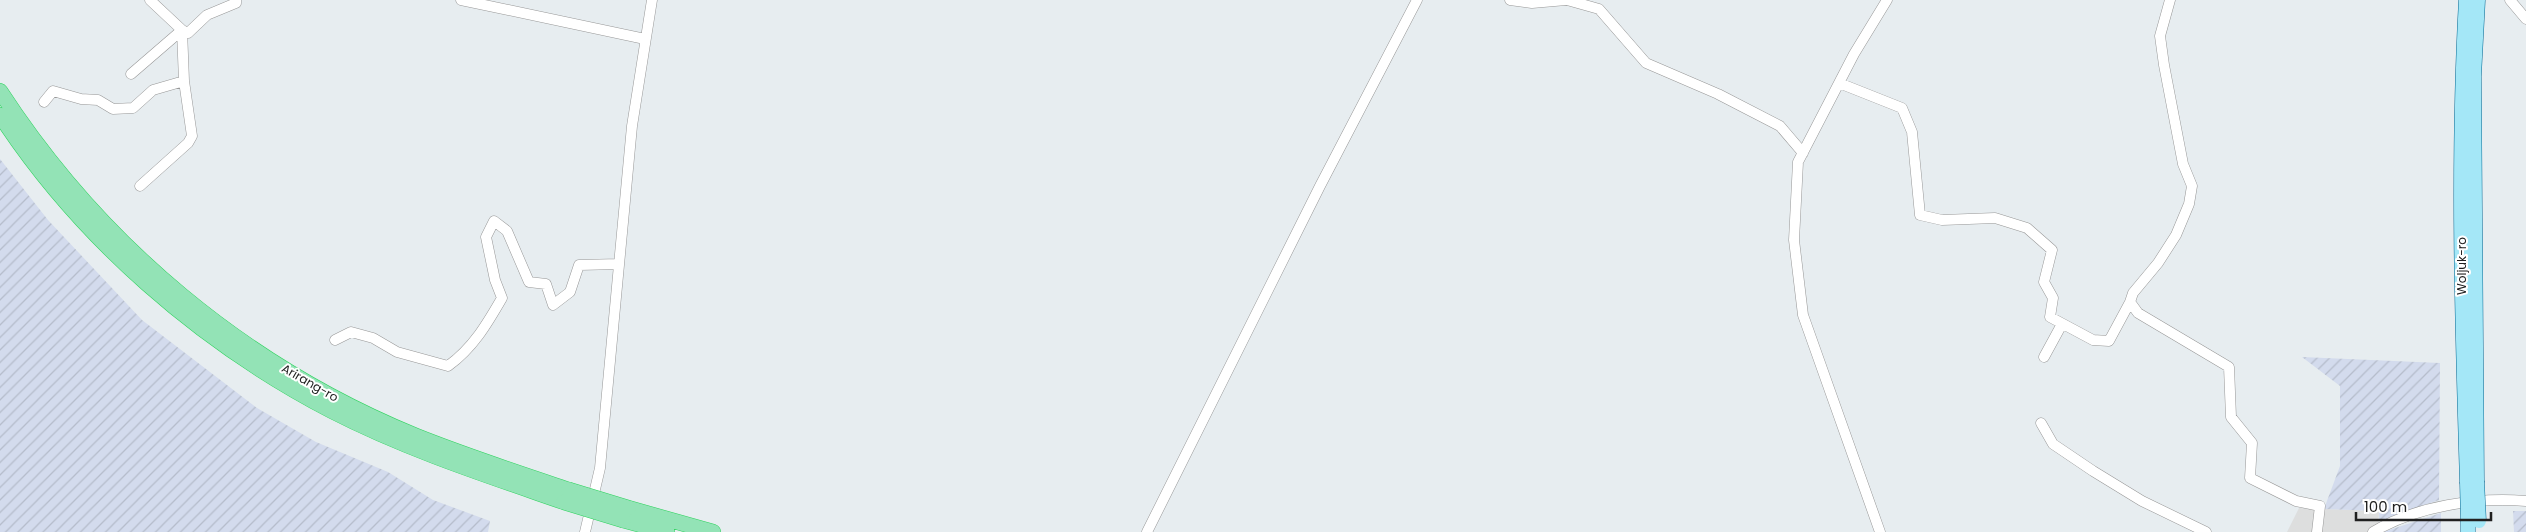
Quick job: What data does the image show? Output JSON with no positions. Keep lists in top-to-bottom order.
{
  "streets": {
    "highway": ["Arirang-ro"],
    "main road": ["Woljuk-ro"]
  },
  "scale_bar": "100 m"
}
